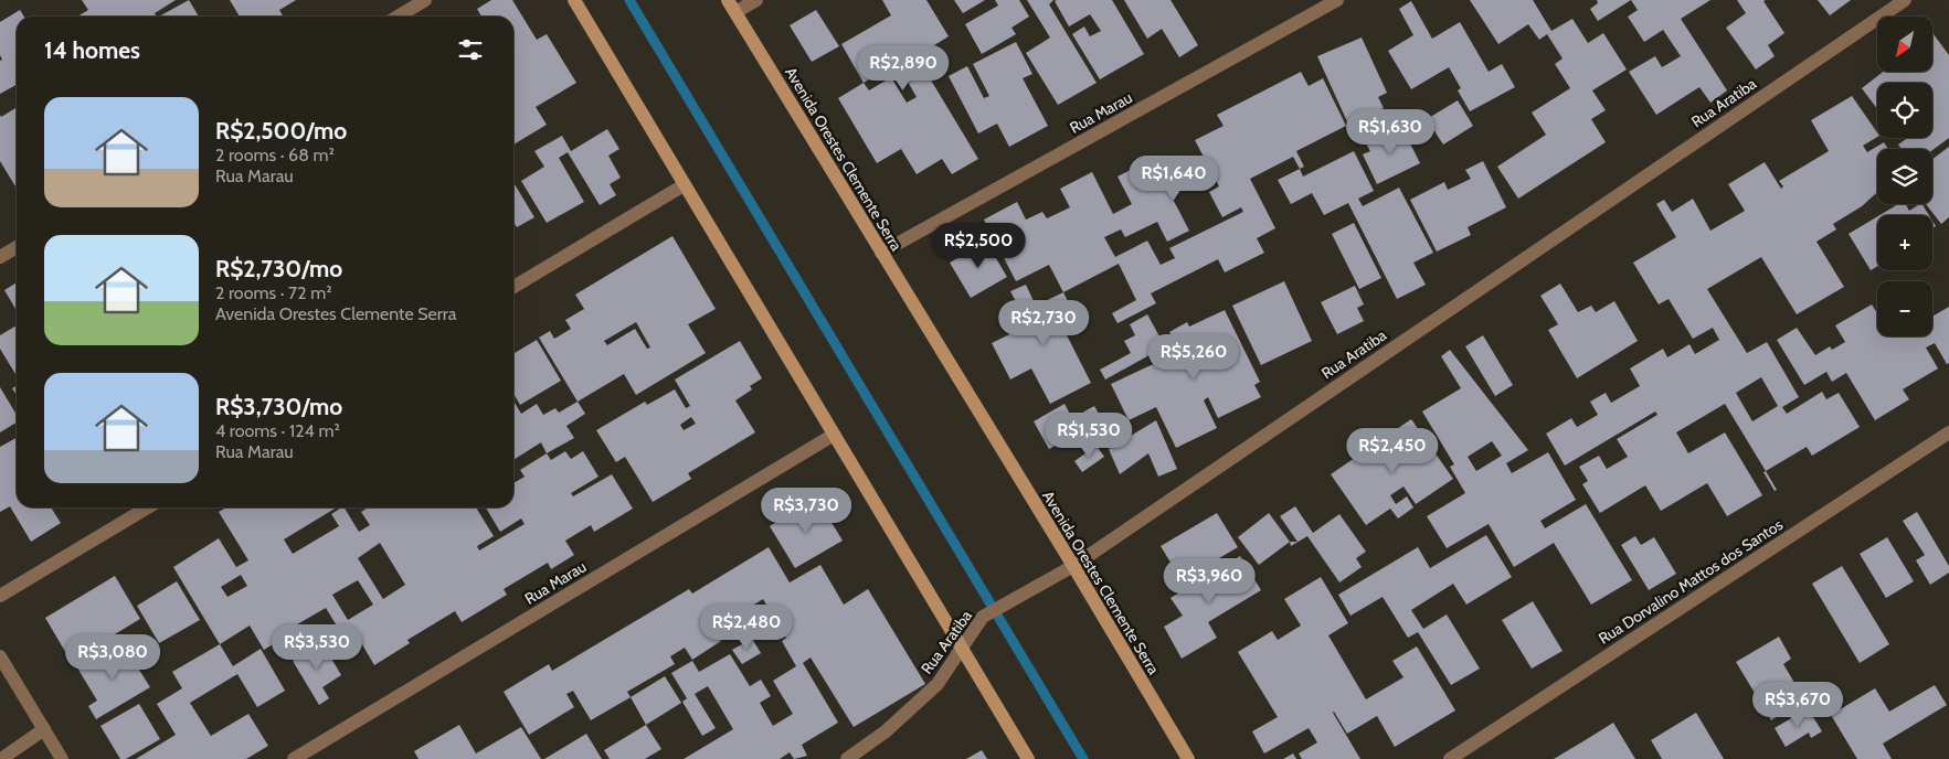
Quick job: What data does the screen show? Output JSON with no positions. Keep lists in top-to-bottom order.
{
  "streets": {
    "main road": ["Avenida Orestes Clemente Serra"],
    "street": ["Rua Aratiba", "Rua Marau", "Rua Dorvalino Mattos dos Santos"]
  },
  "crossings": [
    ["Rua Aratiba", "Avenida Orestes Clemente Serra"],
    ["Rua Marau", "Avenida Orestes Clemente Serra"]
  ],
  "north": "bottom left",
  "page": {
    "map_buttons": ["+", "−"],
    "heading": "14 homes",
    "price": [
      "R$2,890",
      "R$1,630",
      "R$1,640",
      "R$2,500",
      "R$2,730",
      "R$5,260",
      "R$1,530",
      "R$2,450",
      "R$3,730",
      "R$3,960",
      "R$2,480",
      "R$3,530",
      "R$3,080",
      "R$3,670"
    ],
    "list": [
      {
        "name": "R$2,500/mo",
        "note": "2 rooms · 68 m² · Rua Marau"
      },
      {
        "name": "R$2,730/mo",
        "note": "2 rooms · 72 m² · Avenida Orestes Clemente Serra"
      },
      {
        "name": "R$3,730/mo",
        "note": "4 rooms · 124 m² · Rua Marau"
      }
    ]
  }
}
